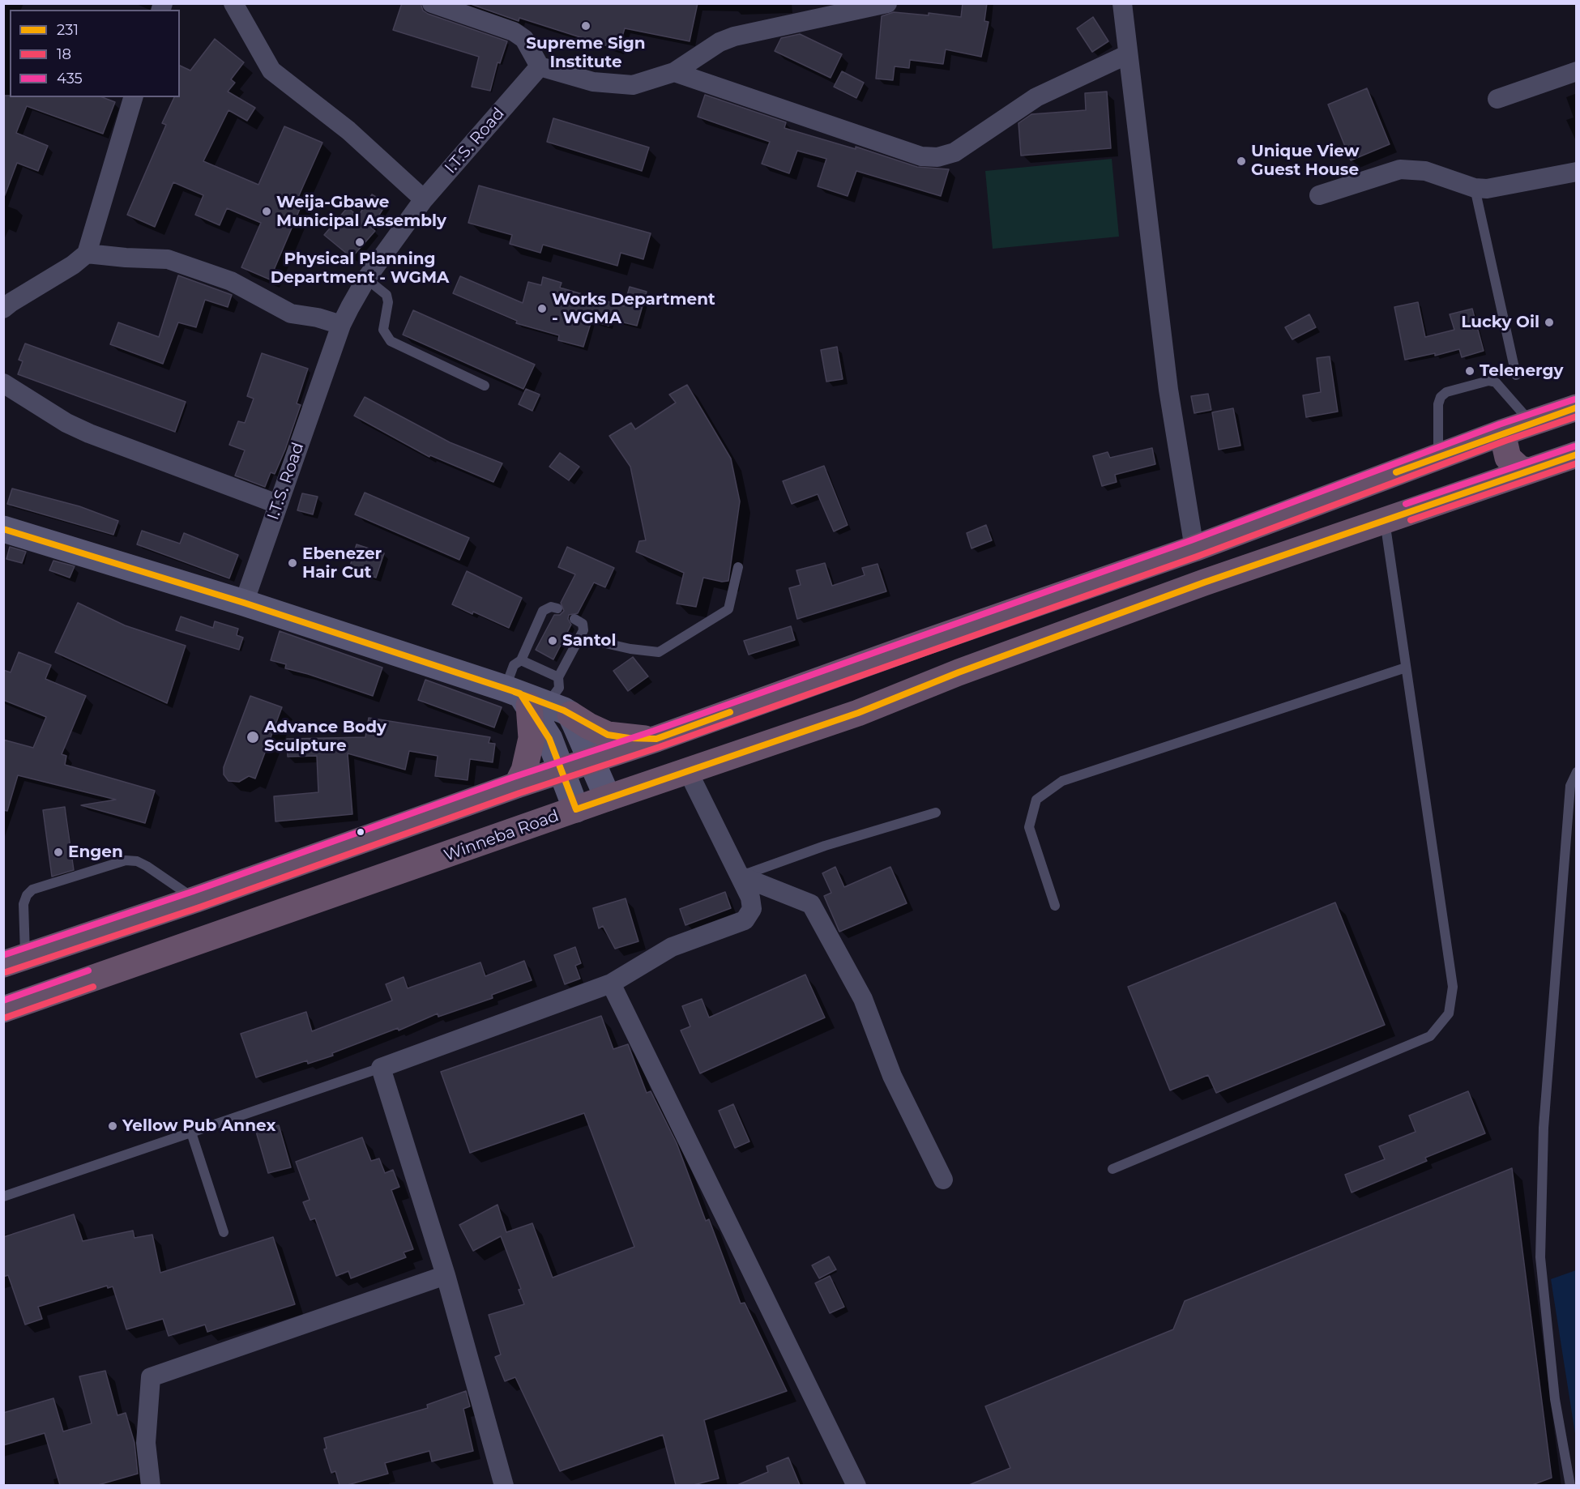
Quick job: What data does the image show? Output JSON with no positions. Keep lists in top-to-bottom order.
{
  "streets": {
    "highway": ["Winneba Road"],
    "street": ["I.T.S. Road"]
  },
  "places": [
    "Supreme Sign Institute",
    "Unique View Guest House",
    "Weija-Gbawe Municipal Assembly",
    "Physical Planning Department - WGMA",
    "Works Department - WGMA",
    "Lucky Oil",
    "Telenergy",
    "Ebenezer Hair Cut",
    "Santol",
    "Advance Body Sculpture",
    "Engen",
    "Yellow Pub Annex"
  ],
  "lines": ["transit line 435", "transit line 231", "transit line 18"],
  "legend": ["231", "18", "435"]
}
